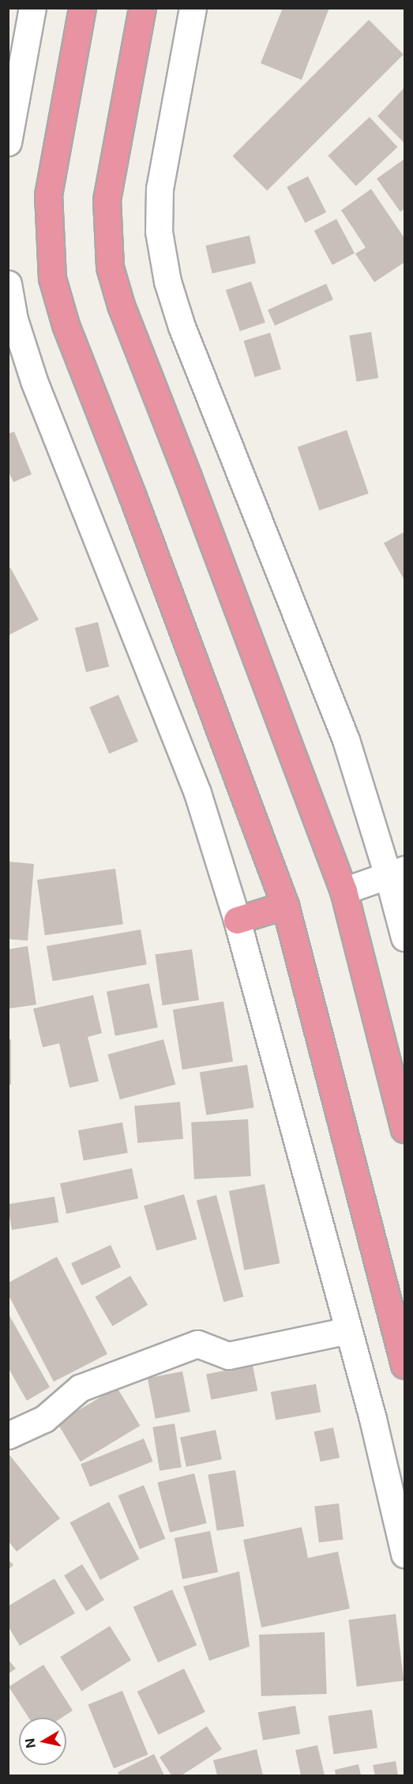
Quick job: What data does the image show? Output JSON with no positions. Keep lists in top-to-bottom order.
{
  "north": "left"
}
